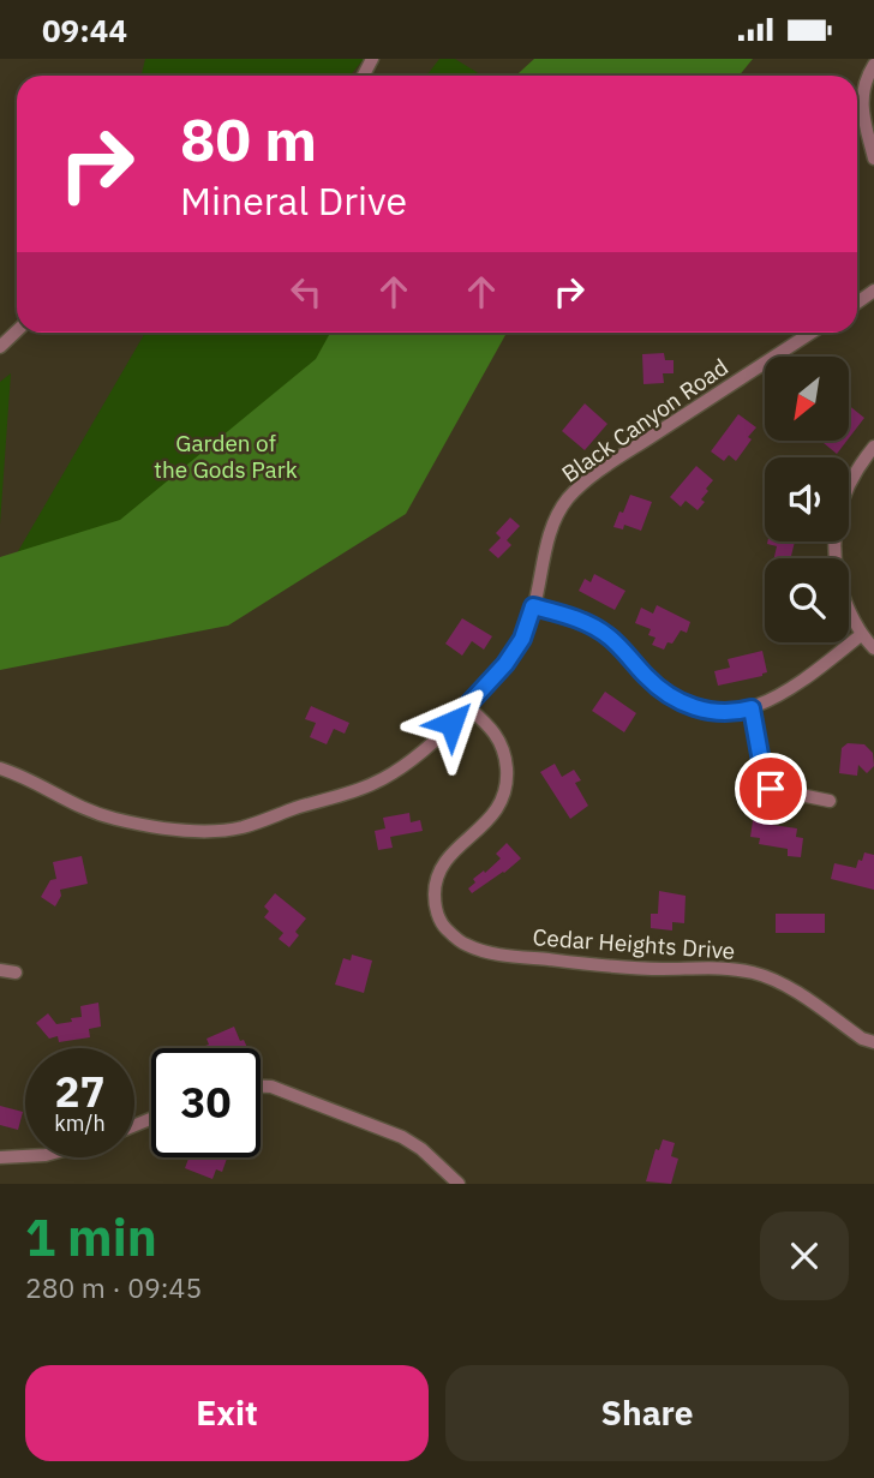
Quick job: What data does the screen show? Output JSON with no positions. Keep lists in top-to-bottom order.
{
  "streets": {
    "street": ["Black Canyon Road", "Cedar Heights Drive"]
  },
  "crossings": [
    ["Black Canyon Road", "Cedar Heights Drive"]
  ],
  "parks": ["Garden of the Gods Park"],
  "north": "bottom left",
  "page": {
    "status": "09:44",
    "turn": ["80 m", "Mineral Drive"],
    "speed": "27 km/h",
    "limit": "30",
    "heading": ["1 min", "280 m · 09:45"],
    "buttons": ["Exit", "Share"]
  }
}
